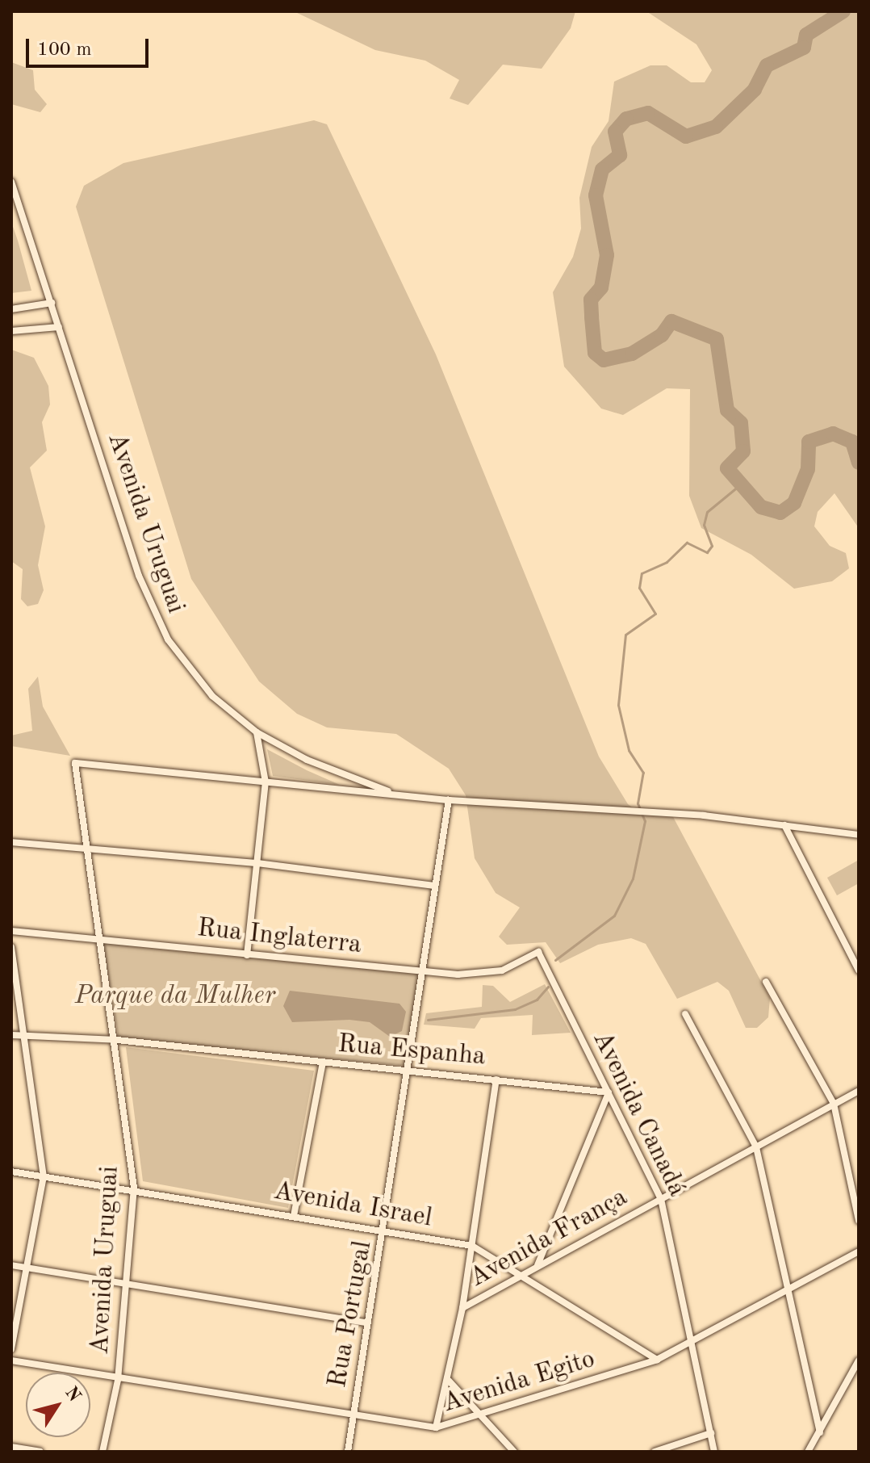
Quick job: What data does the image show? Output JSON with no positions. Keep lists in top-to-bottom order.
{
  "streets": {
    "street": [
      "Avenida Uruguai",
      "Rua Inglaterra",
      "Rua Espanha",
      "Avenida Canadá",
      "Avenida Israel",
      "Avenida França",
      "Rua Portugal",
      "Avenida Egito"
    ]
  },
  "crossings": [
    ["Avenida Uruguai", "Rua Inglaterra"],
    ["Avenida Uruguai", "Rua Espanha"],
    ["Avenida Uruguai", "Avenida Israel"],
    ["Avenida Uruguai", "Avenida Egito"],
    ["Rua Inglaterra", "Avenida Canadá"],
    ["Rua Inglaterra", "Rua Portugal"],
    ["Rua Espanha", "Avenida Canadá"],
    ["Rua Espanha", "Rua Portugal"],
    ["Avenida Canadá", "Avenida França"],
    ["Avenida Canadá", "Avenida Egito"],
    ["Avenida Israel", "Avenida França"],
    ["Avenida Israel", "Rua Portugal"],
    ["Avenida Israel", "Avenida Egito"],
    ["Rua Portugal", "Avenida Egito"]
  ],
  "parks": ["Parque da Mulher"],
  "scale_bar": "100 m",
  "north": "top right"
}
